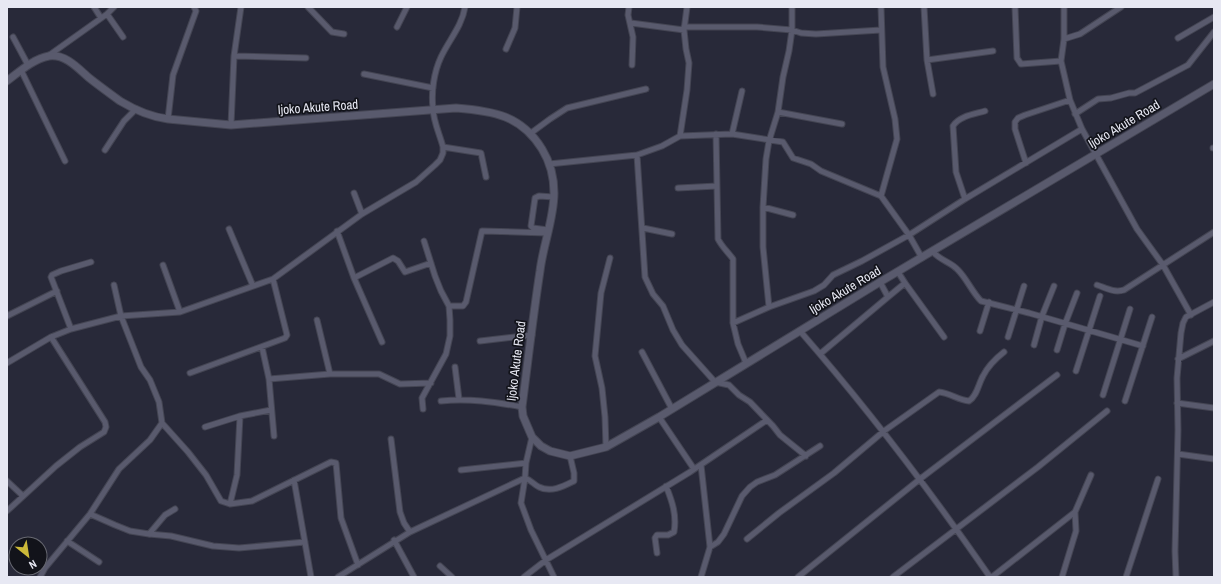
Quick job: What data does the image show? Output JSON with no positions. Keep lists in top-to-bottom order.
{
  "streets": {
    "main road": ["Ijoko Akute Road"]
  },
  "north": "bottom right"
}
